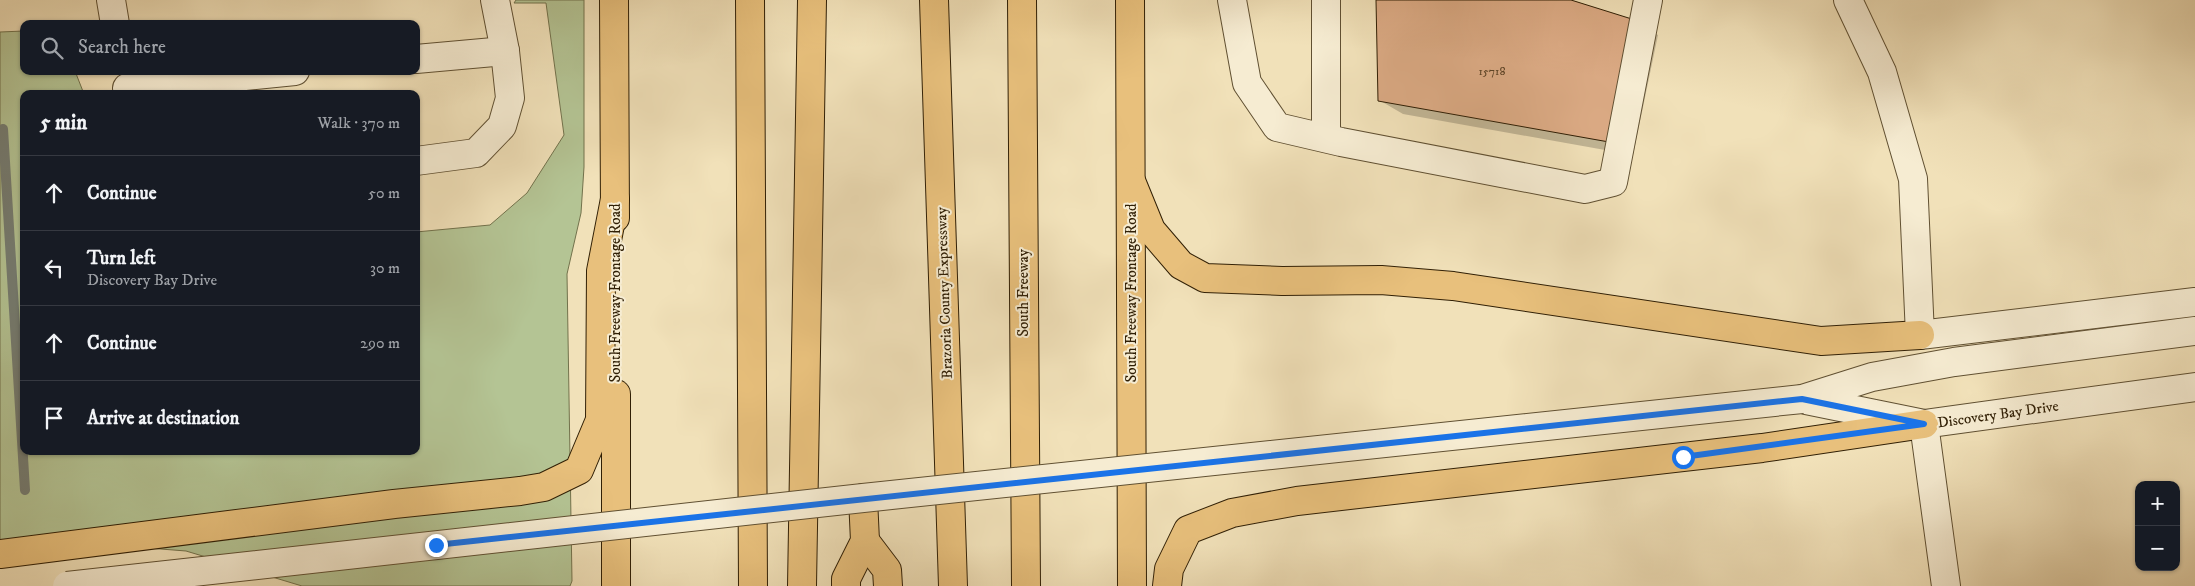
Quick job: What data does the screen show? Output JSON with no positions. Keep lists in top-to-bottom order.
{
  "streets": {
    "main road": ["South Freeway Frontage Road", "Brazoria County Expressway", "South Freeway"],
    "street": ["Discovery Bay Drive"]
  },
  "house_numbers": ["15718"],
  "page": {
    "search": "Search here",
    "heading": ["5 min", "Walk · 370 m"],
    "list": [
      ["Continue", "50 m"],
      ["Turn left", "Discovery Bay Drive", "30 m"],
      ["Continue", "290 m"],
      "Arrive at destination"
    ],
    "map_buttons": ["+", "−"]
  }
}
